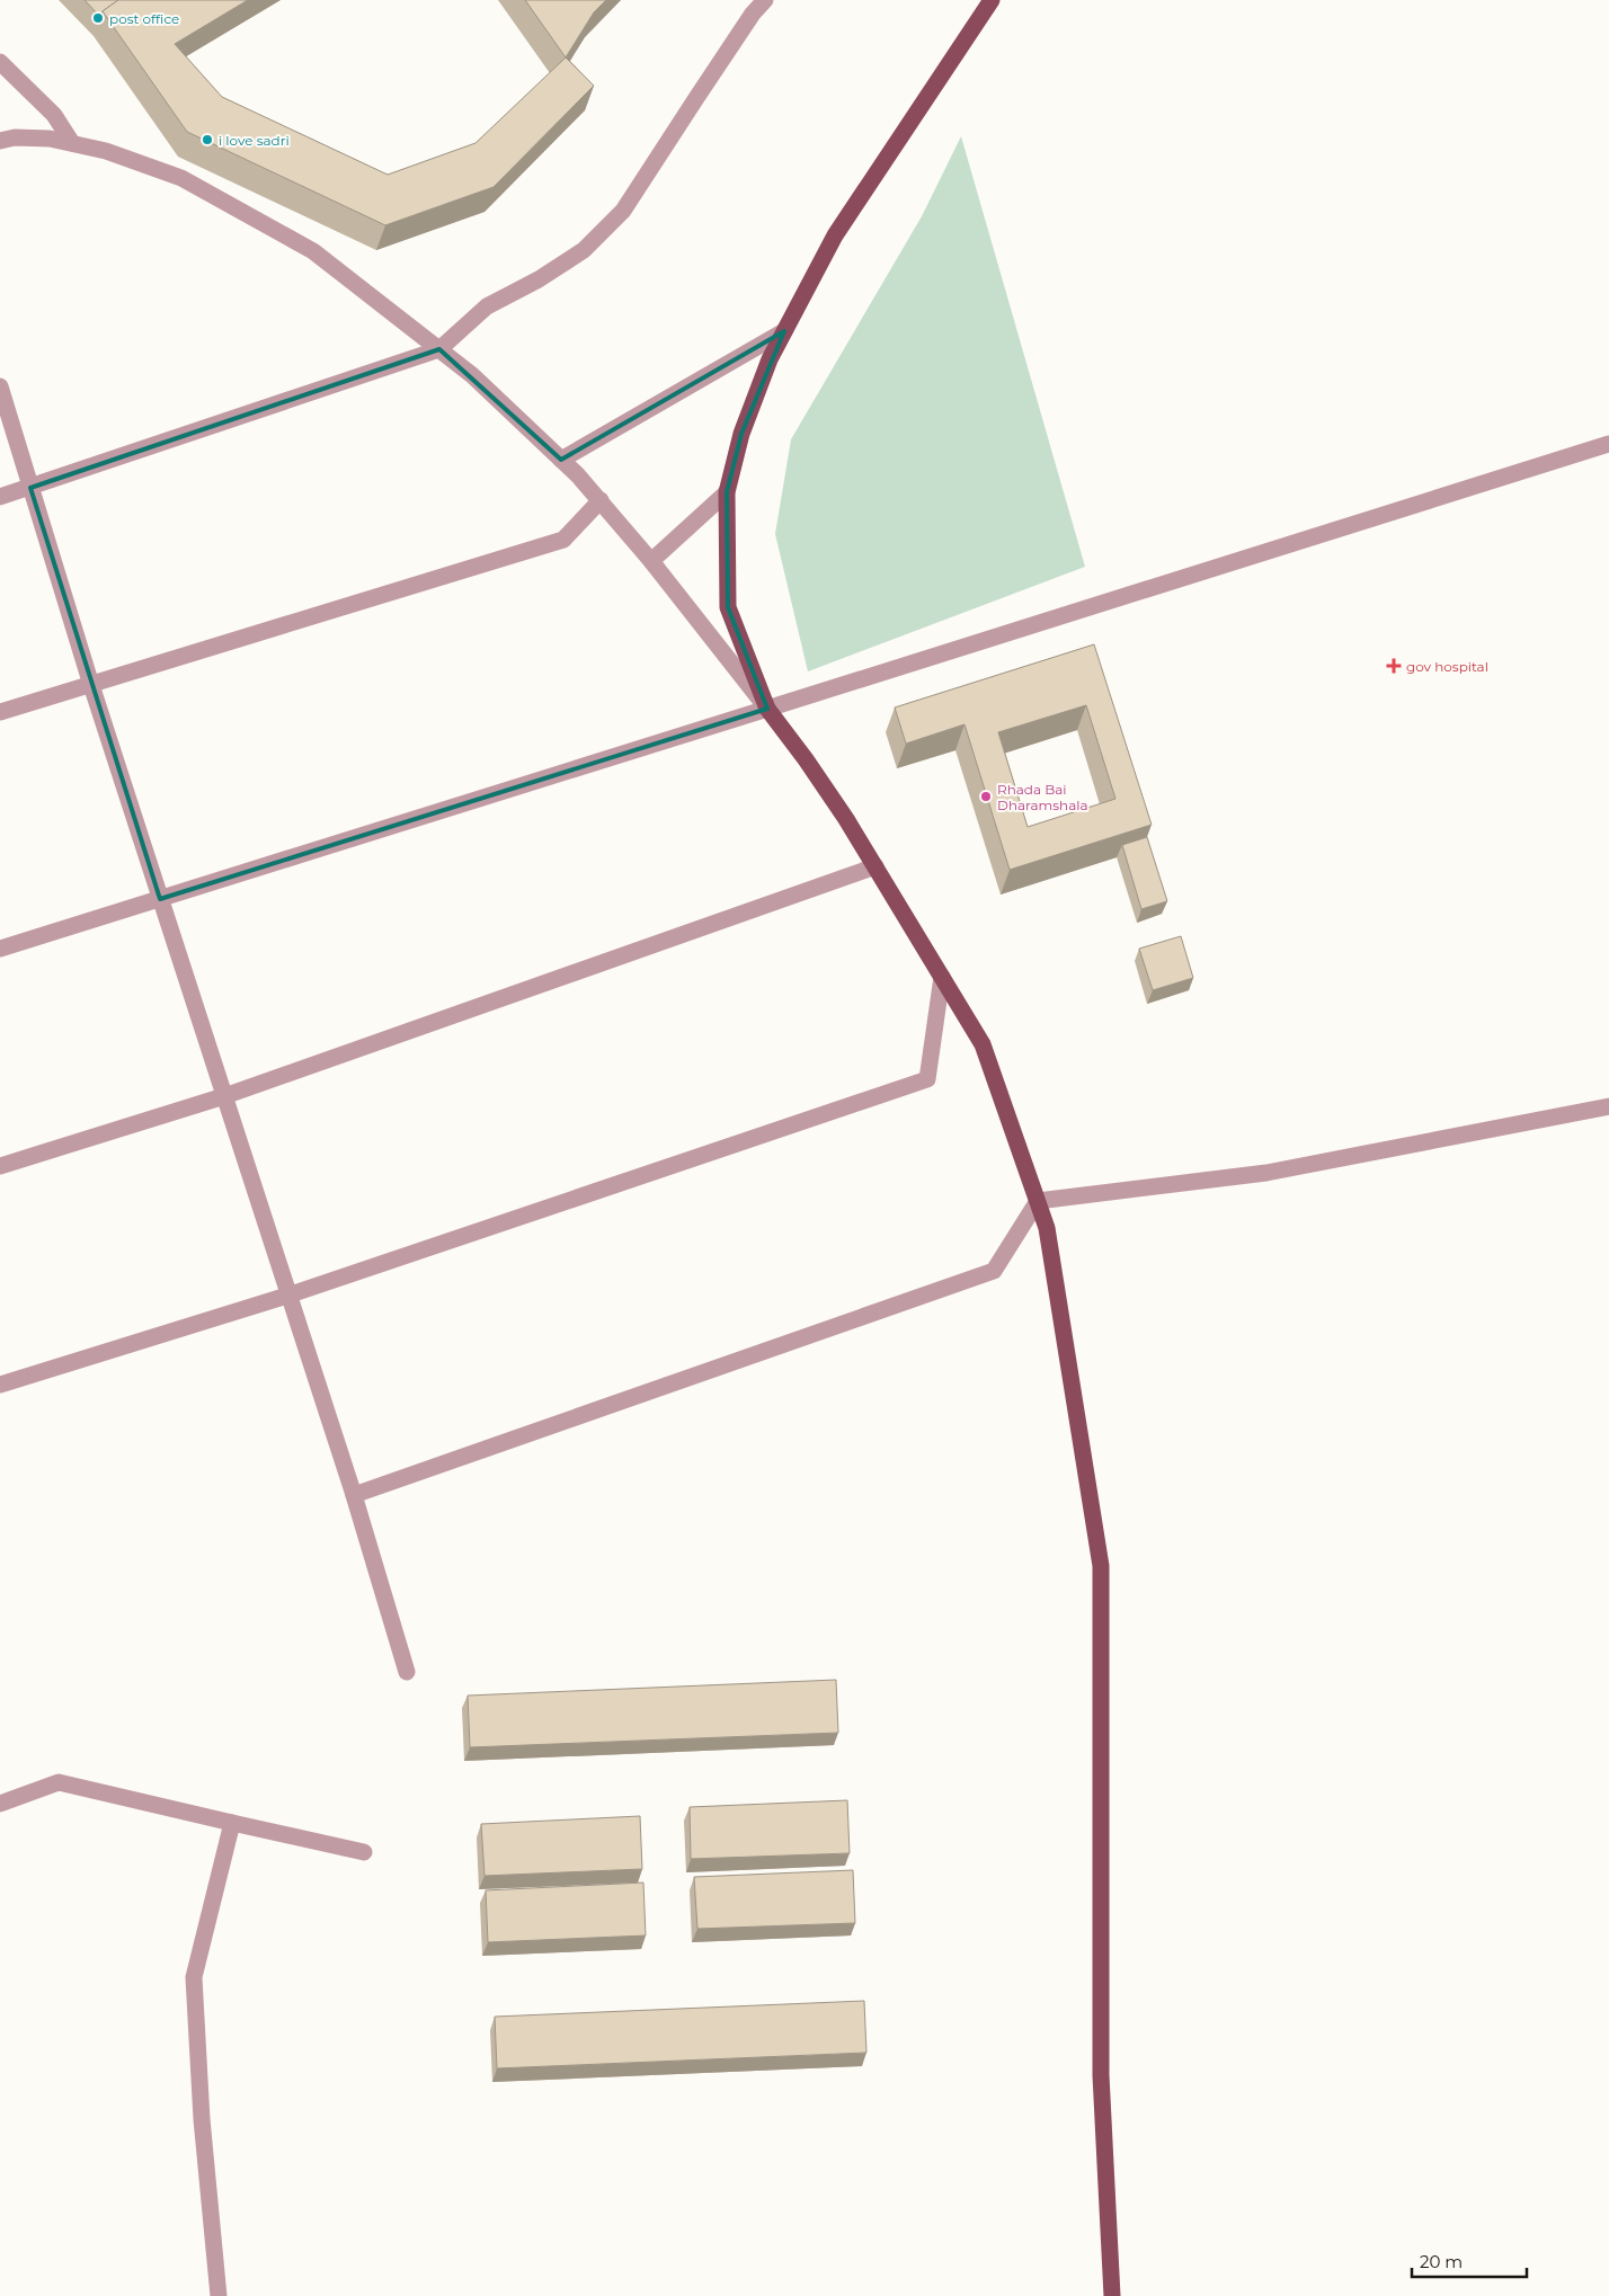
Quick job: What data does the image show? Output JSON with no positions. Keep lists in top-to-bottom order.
{
  "places": {
    "other": ["post office", "i love sadri", "Rhada Bai Dharamshala"],
    "health": ["gov hospital"]
  },
  "scale_bar": "20 m"
}
